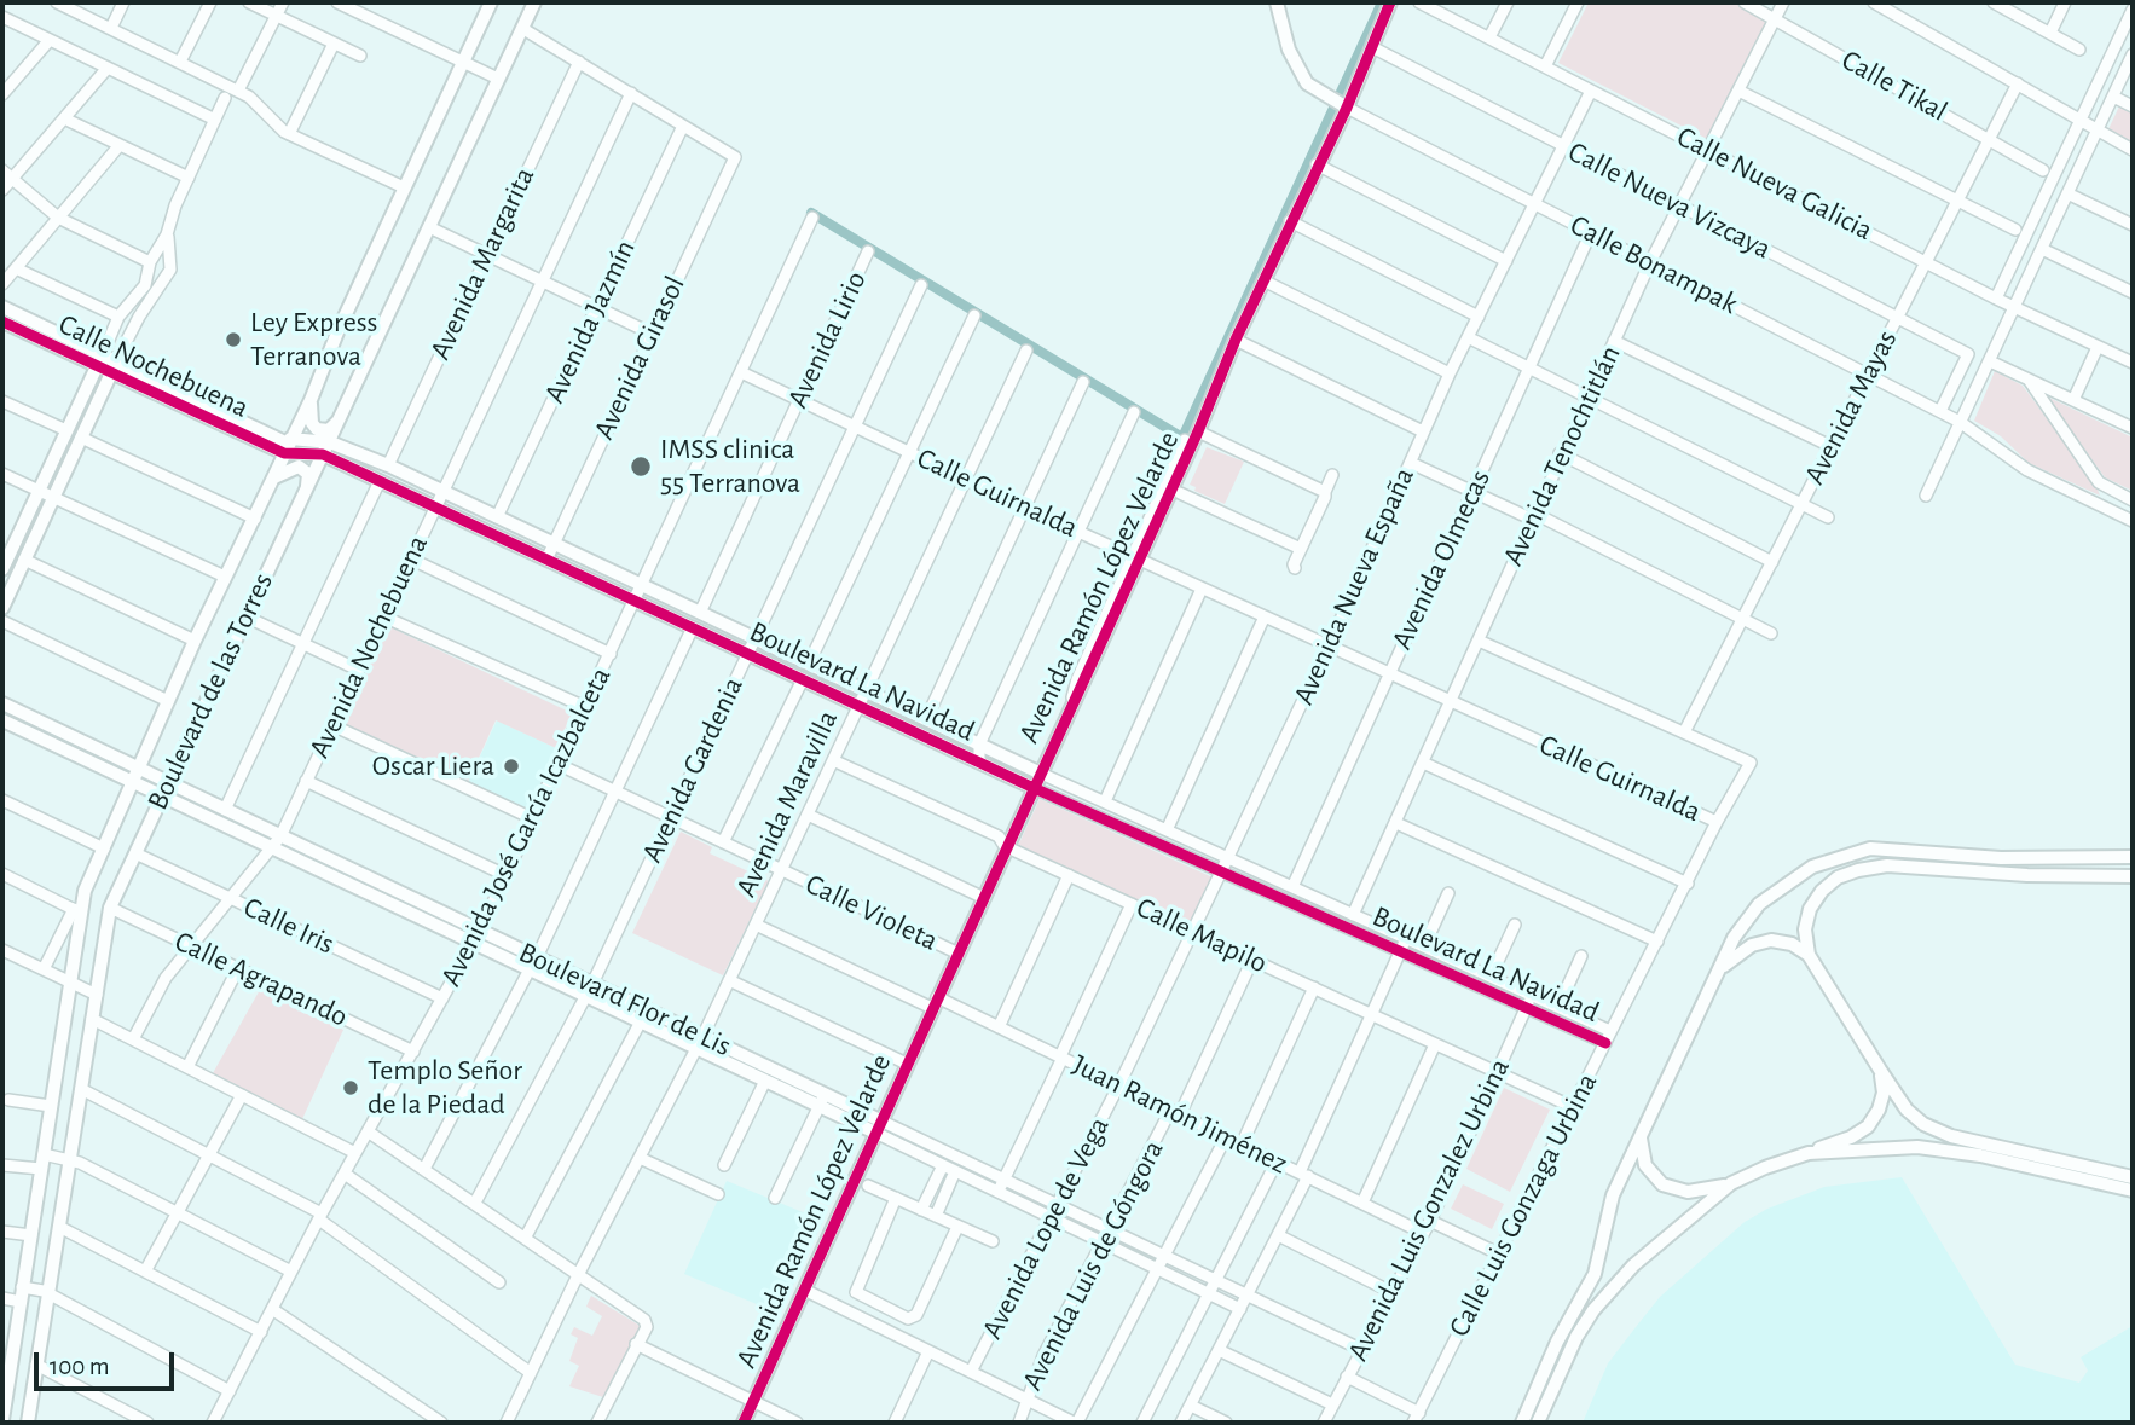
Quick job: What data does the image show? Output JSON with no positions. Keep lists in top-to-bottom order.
{
  "streets": {
    "street": [
      "Calle Tikal",
      "Calle Nueva Galicia",
      "Calle Nueva Vizcaya",
      "Avenida Margarita",
      "Calle Bonampak",
      "Avenida Jazmín",
      "Avenida Lirio",
      "Avenida Girasol",
      "Calle Nochebuena",
      "Avenida Mayas",
      "Avenida Tenochtitlán",
      "Calle Guirnalda",
      "Avenida Olmecas",
      "Avenida Nueva España",
      "Avenida Ramón López Velarde",
      "Avenida Nochebuena",
      "Boulevard La Navidad",
      "Boulevard de las Torres",
      "Avenida Gardenia",
      "Avenida Maravilla",
      "Avenida José García Icazbalceta",
      "Calle Violeta",
      "Calle Iris",
      "Calle Mapilo",
      "Calle Agrapando",
      "Boulevard Flor de Lis",
      "Juan Ramón Jiménez",
      "Calle Luis Gonzaga Urbina",
      "Avenida Luis Gonzalez Urbina",
      "Avenida Lope de Vega",
      "Avenida Luis de Góngora"
    ]
  },
  "crossings": [
    ["Calle Tikal", "Avenida Mayas"],
    ["Calle Tikal", "Avenida Tenochtitlán"],
    ["Calle Nueva Galicia", "Avenida Mayas"],
    ["Calle Nueva Galicia", "Avenida Tenochtitlán"],
    ["Calle Nueva Galicia", "Avenida Nueva España"],
    ["Calle Nueva Vizcaya", "Calle Bonampak"],
    ["Calle Nueva Vizcaya", "Avenida Mayas"],
    ["Calle Nueva Vizcaya", "Avenida Tenochtitlán"],
    ["Calle Nueva Vizcaya", "Avenida Nueva España"],
    ["Calle Nueva Vizcaya", "Avenida Ramón López Velarde"],
    ["Avenida Margarita", "Boulevard La Navidad"],
    ["Calle Bonampak", "Avenida Mayas"],
    ["Calle Bonampak", "Avenida Tenochtitlán"],
    ["Calle Bonampak", "Avenida Olmecas"],
    ["Calle Bonampak", "Avenida Nueva España"],
    ["Calle Bonampak", "Avenida Ramón López Velarde"],
    ["Avenida Jazmín", "Avenida Girasol"],
    ["Avenida Jazmín", "Boulevard La Navidad"],
    ["Avenida Lirio", "Calle Guirnalda"],
    ["Avenida Lirio", "Boulevard La Navidad"],
    ["Avenida Girasol", "Boulevard La Navidad"],
    ["Calle Nochebuena", "Boulevard La Navidad"],
    ["Calle Nochebuena", "Boulevard de las Torres"],
    ["Avenida Mayas", "Calle Luis Gonzaga Urbina"],
    ["Avenida Tenochtitlán", "Calle Guirnalda"],
    ["Avenida Tenochtitlán", "Boulevard La Navidad"],
    ["Calle Guirnalda", "Avenida Olmecas"],
    ["Calle Guirnalda", "Avenida Nueva España"],
    ["Calle Guirnalda", "Avenida Ramón López Velarde"],
    ["Calle Guirnalda", "Avenida Gardenia"],
    ["Calle Guirnalda", "Avenida Maravilla"],
    ["Calle Guirnalda", "Avenida José García Icazbalceta"],
    ["Calle Guirnalda", "Calle Luis Gonzaga Urbina"],
    ["Avenida Olmecas", "Boulevard La Navidad"],
    ["Avenida Nueva España", "Boulevard La Navidad"],
    ["Avenida Nueva España", "Calle Mapilo"],
    ["Avenida Nueva España", "Juan Ramón Jiménez"],
    ["Avenida Nueva España", "Avenida Lope de Vega"],
    ["Avenida Ramón López Velarde", "Boulevard La Navidad"],
    ["Avenida Ramón López Velarde", "Calle Violeta"],
    ["Avenida Ramón López Velarde", "Calle Mapilo"],
    ["Avenida Ramón López Velarde", "Boulevard Flor de Lis"],
    ["Avenida Ramón López Velarde", "Juan Ramón Jiménez"],
    ["Avenida Nochebuena", "Boulevard La Navidad"],
    ["Avenida Nochebuena", "Calle Iris"],
    ["Avenida Nochebuena", "Calle Agrapando"],
    ["Avenida Nochebuena", "Boulevard Flor de Lis"],
    ["Boulevard La Navidad", "Boulevard de las Torres"],
    ["Boulevard La Navidad", "Avenida Gardenia"],
    ["Boulevard La Navidad", "Avenida Maravilla"],
    ["Boulevard La Navidad", "Avenida José García Icazbalceta"],
    ["Boulevard La Navidad", "Calle Luis Gonzaga Urbina"],
    ["Boulevard La Navidad", "Avenida Luis Gonzalez Urbina"],
    ["Boulevard de las Torres", "Calle Iris"],
    ["Boulevard de las Torres", "Calle Agrapando"],
    ["Boulevard de las Torres", "Boulevard Flor de Lis"],
    ["Avenida Gardenia", "Calle Violeta"],
    ["Avenida Gardenia", "Boulevard Flor de Lis"],
    ["Avenida Maravilla", "Calle Violeta"],
    ["Avenida Maravilla", "Calle Mapilo"],
    ["Avenida Maravilla", "Boulevard Flor de Lis"],
    ["Avenida Maravilla", "Juan Ramón Jiménez"],
    ["Avenida José García Icazbalceta", "Calle Violeta"],
    ["Avenida José García Icazbalceta", "Calle Iris"],
    ["Avenida José García Icazbalceta", "Calle Agrapando"],
    ["Avenida José García Icazbalceta", "Boulevard Flor de Lis"],
    ["Calle Mapilo", "Calle Luis Gonzaga Urbina"],
    ["Calle Mapilo", "Avenida Luis Gonzalez Urbina"],
    ["Boulevard Flor de Lis", "Avenida Luis Gonzalez Urbina"],
    ["Boulevard Flor de Lis", "Avenida Lope de Vega"],
    ["Boulevard Flor de Lis", "Avenida Luis de Góngora"],
    ["Juan Ramón Jiménez", "Avenida Luis Gonzalez Urbina"],
    ["Juan Ramón Jiménez", "Avenida Lope de Vega"],
    ["Juan Ramón Jiménez", "Avenida Luis de Góngora"]
  ],
  "places": [
    "Ley Express Terranova",
    "IMSS clinica 55 Terranova",
    "Oscar Liera",
    "Templo Señor de la Piedad"
  ],
  "scale_bar": "100 m"
}
